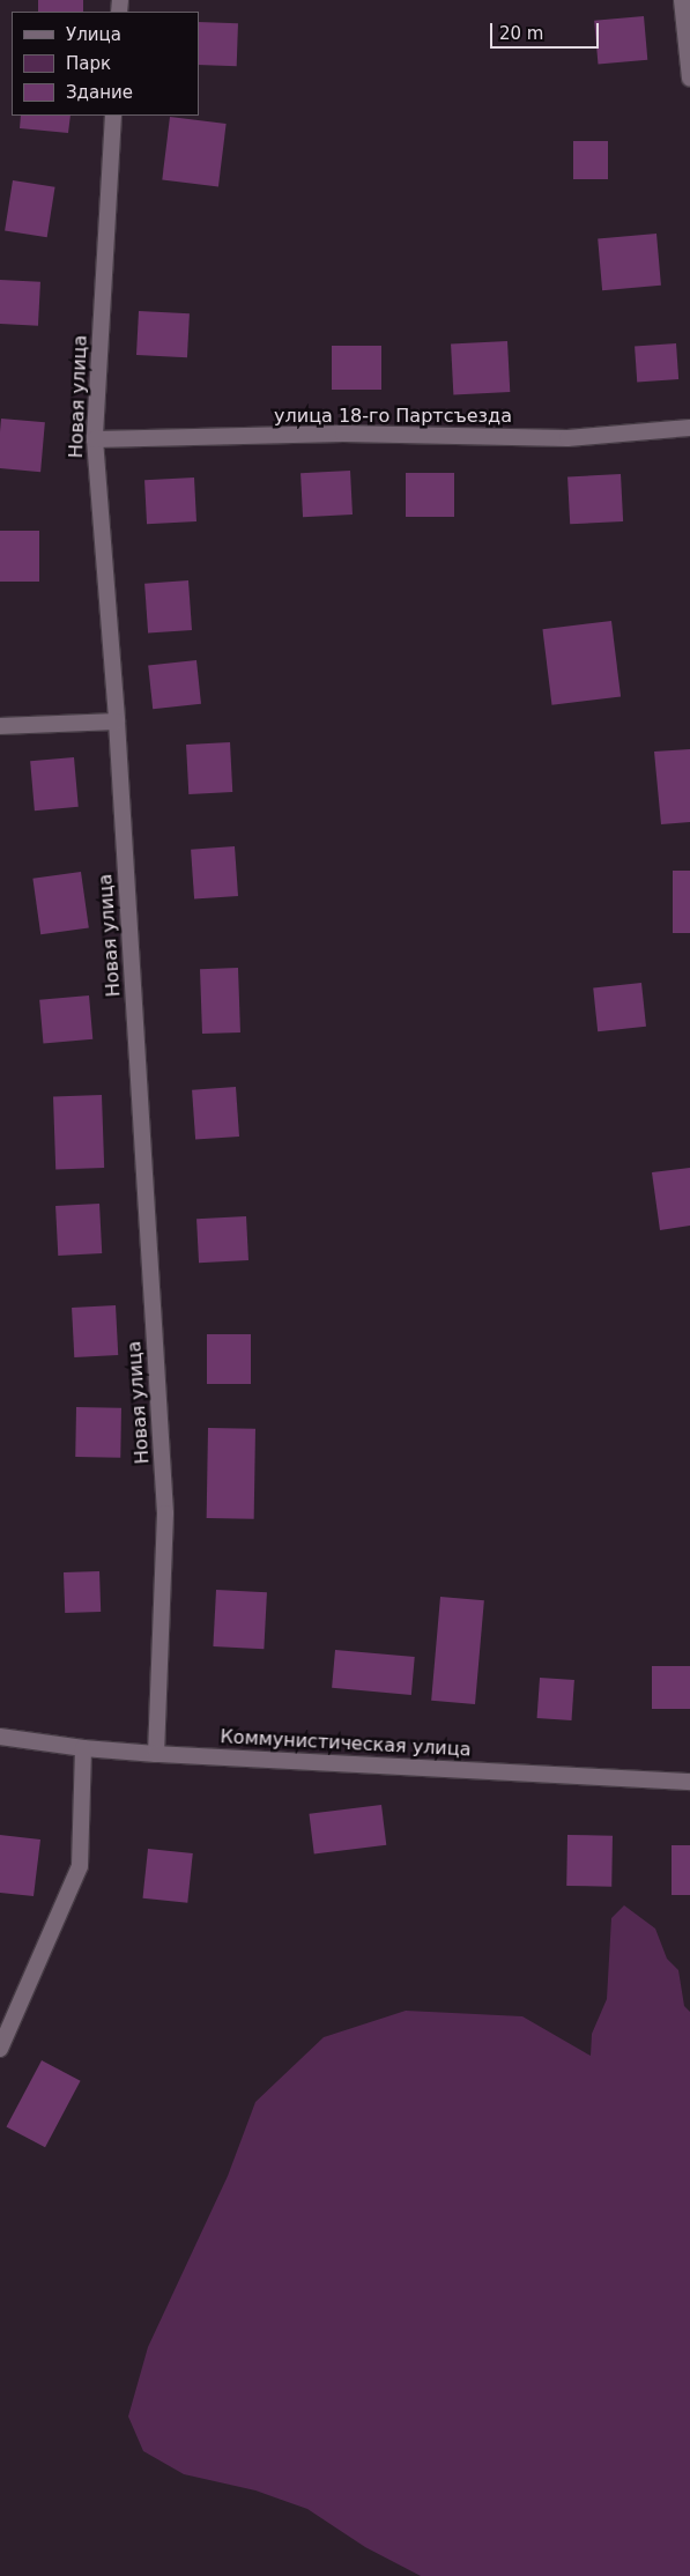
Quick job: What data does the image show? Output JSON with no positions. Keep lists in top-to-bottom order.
{
  "streets": {
    "street": ["Новая улица", "улица 18-го Партсъезда", "Коммунистическая улица"]
  },
  "crossings": [
    ["Новая улица", "улица 18-го Партсъезда"],
    ["Новая улица", "Коммунистическая улица"]
  ],
  "legend": ["Улица", "Парк", "Здание"],
  "scale_bar": "20 m"
}
